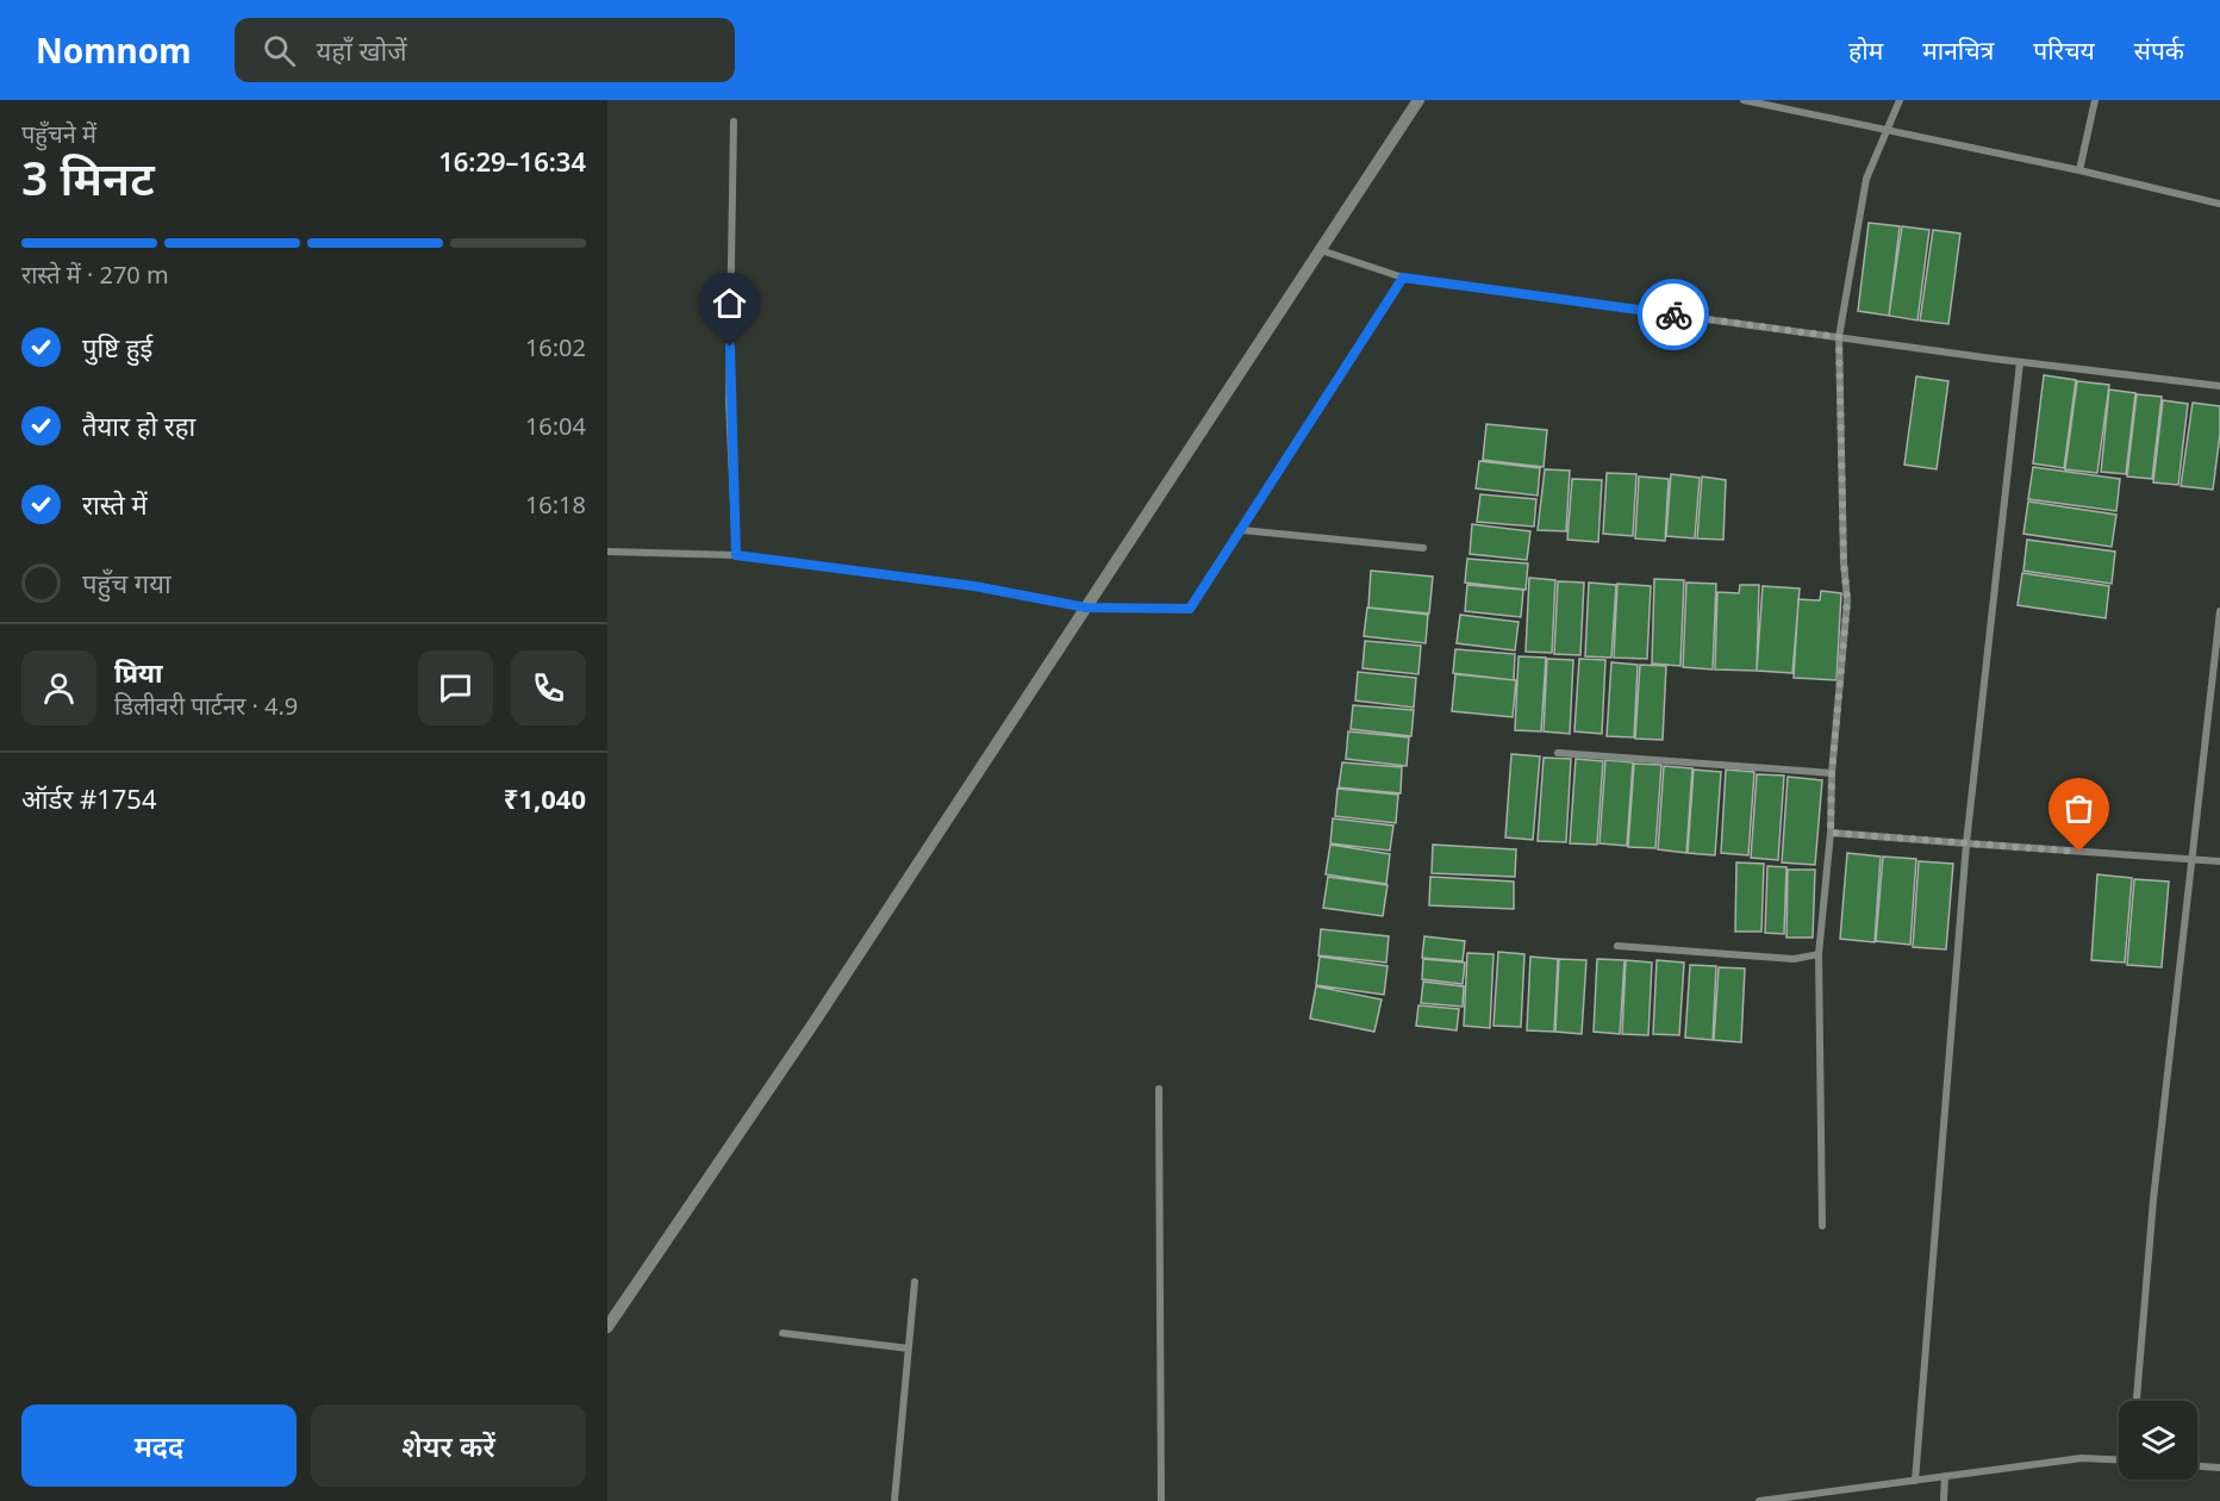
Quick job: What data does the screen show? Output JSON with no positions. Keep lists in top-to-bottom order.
{
  "page": {
    "header": "Nomnom",
    "search": "यहाँ खोजें",
    "nav": [
      "होम",
      "मानचित्र",
      "परिचय",
      "संपर्क"
    ],
    "heading": ["3 मिनट", "पहुँचने में", "16:29–16:34"],
    "panel": [
      "प्रिया",
      "डिलीवरी पार्टनर · 4.9",
      "ऑर्डर #1754",
      "₹1,040"
    ],
    "bar": "रास्ते में · 270 m",
    "list": [
      ["पुष्टि हुई", "16:02"],
      ["तैयार हो रहा", "16:04"],
      ["रास्ते में", "16:18"],
      "पहुँच गया"
    ],
    "buttons": ["मदद", "शेयर करें"]
  }
}
